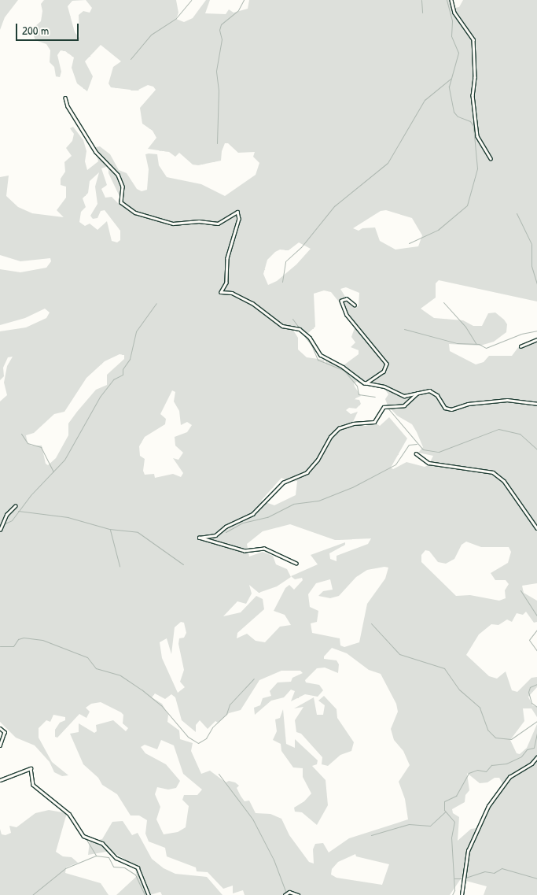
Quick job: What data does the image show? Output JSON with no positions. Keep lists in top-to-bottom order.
{
  "scale_bar": "200 m"
}
